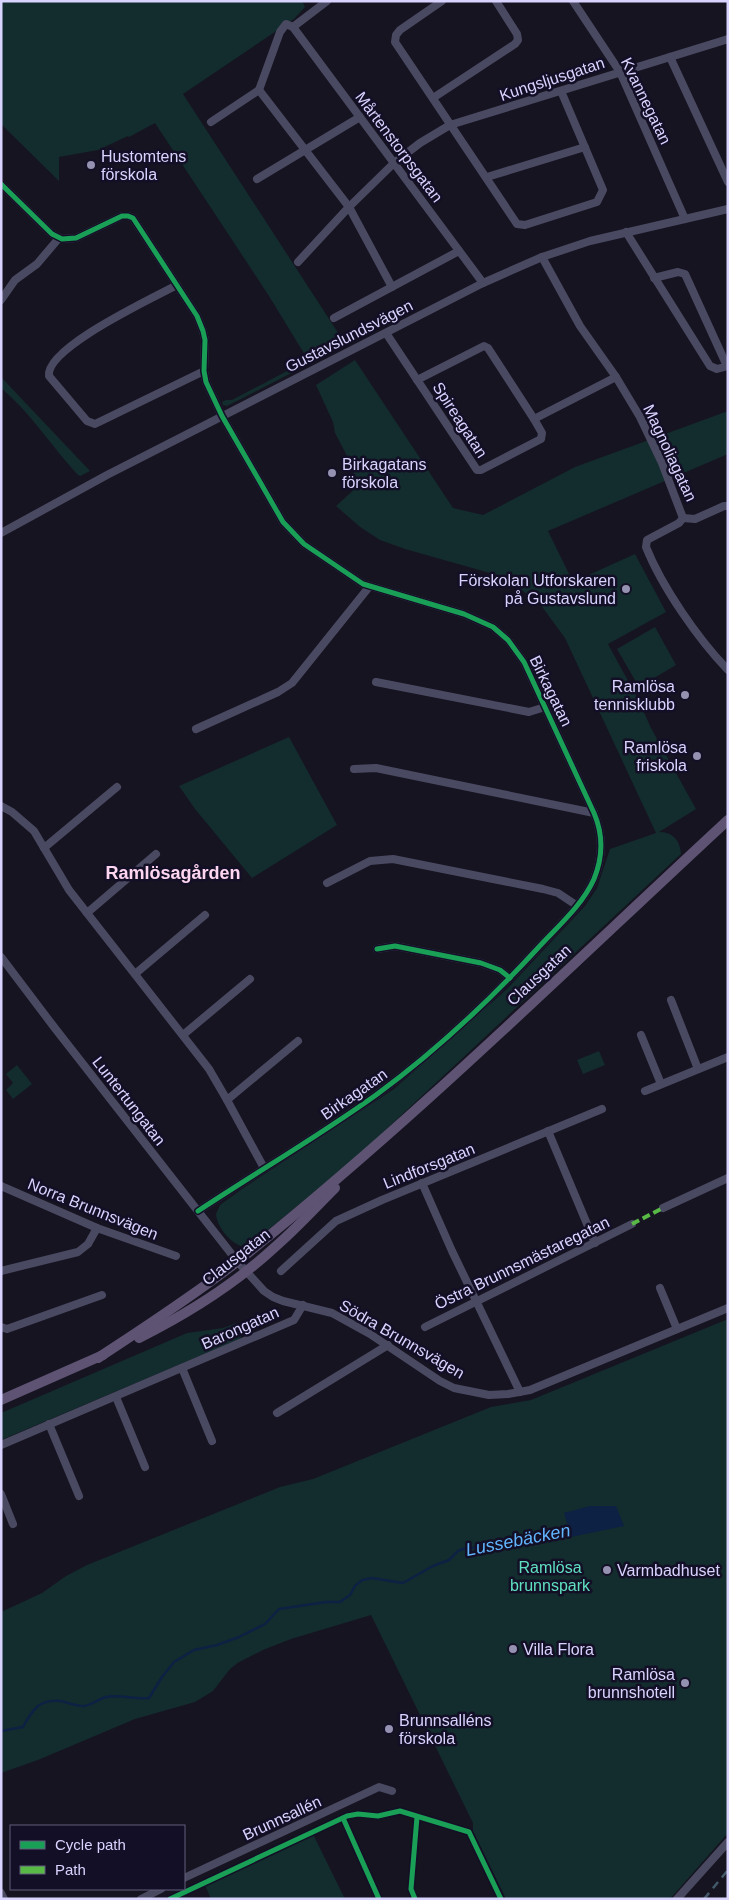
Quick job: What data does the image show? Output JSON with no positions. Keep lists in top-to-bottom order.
{
  "streets": {
    "main road": ["Clausgatan"],
    "street": [
      "Kungsljusgatan",
      "Kvannegatan",
      "Mårtenstorpsgatan",
      "Gustavslundsvägen",
      "Spireagatan",
      "Magnoliagatan",
      "Birkagatan",
      "Luntertungatan",
      "Lindforsgatan",
      "Norra Brunnsvägen",
      "Östra Brunnsmästaregatan",
      "Barongatan",
      "Södra Brunnsvägen",
      "Brunnsallén"
    ]
  },
  "crossings": [
    ["Kungsljusgatan", "Kvannegatan"],
    ["Kungsljusgatan", "Mårtenstorpsgatan"],
    ["Kvannegatan", "Gustavslundsvägen"],
    ["Mårtenstorpsgatan", "Gustavslundsvägen"],
    ["Gustavslundsvägen", "Spireagatan"],
    ["Gustavslundsvägen", "Magnoliagatan"],
    ["Gustavslundsvägen", "Birkagatan"],
    ["Birkagatan", "Luntertungatan"],
    ["Clausgatan", "Luntertungatan"],
    ["Clausgatan", "Södra Brunnsvägen"],
    ["Luntertungatan", "Södra Brunnsvägen"],
    ["Barongatan", "Södra Brunnsvägen"]
  ],
  "districts": ["Ramlösagården"],
  "water": ["Lussebäcken"],
  "parks": ["Ramlösa brunnspark"],
  "places": [
    "Hustomtens förskola",
    "Birkagatans förskola",
    "Förskolan Utforskaren på Gustavslund",
    "Ramlösa tennisklubb",
    "Ramlösa friskola",
    "Varmbadhuset",
    "Villa Flora",
    "Ramlösa brunnshotell",
    "Brunnsalléns förskola"
  ],
  "legend": ["Cycle path", "Path"]
}
